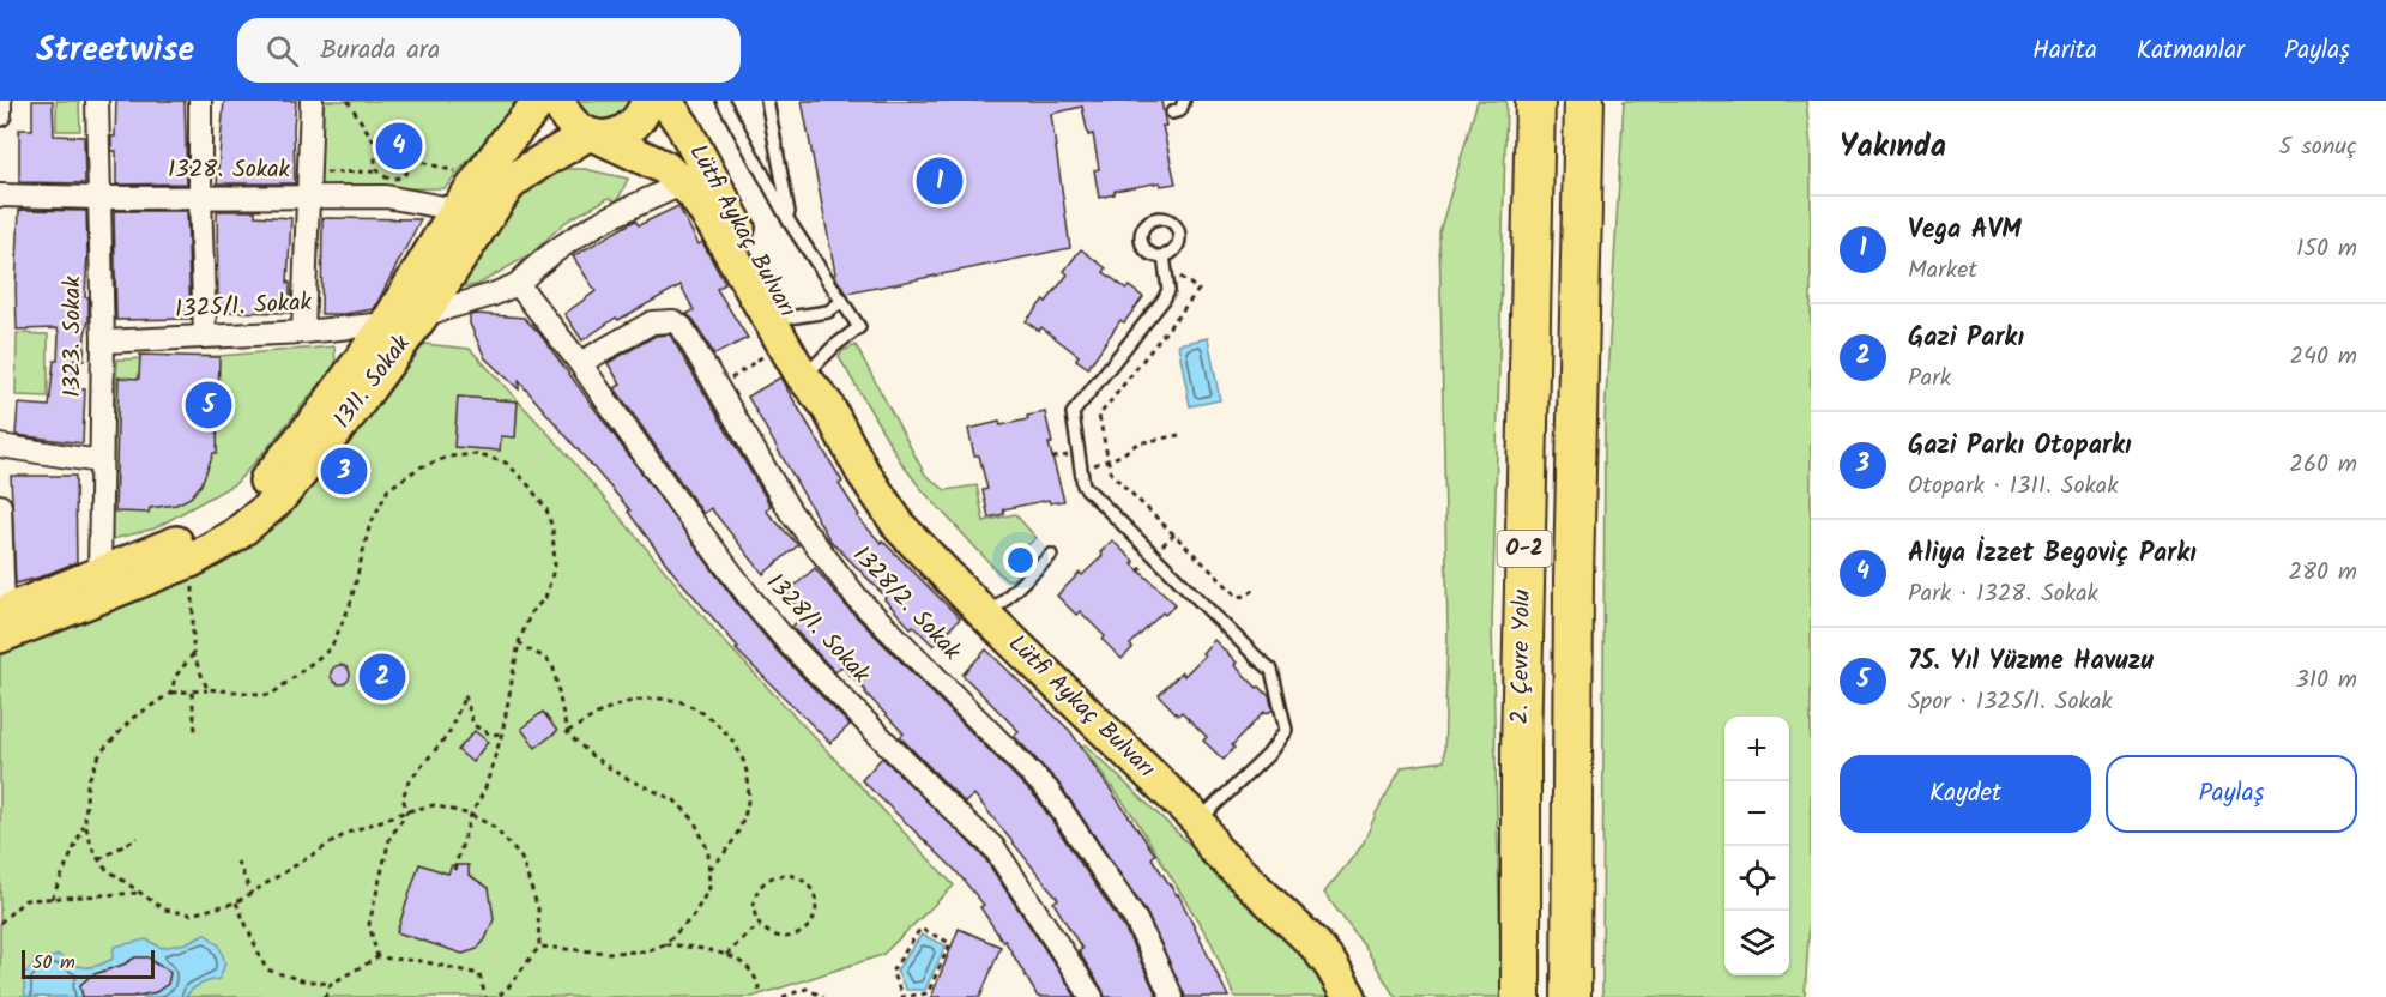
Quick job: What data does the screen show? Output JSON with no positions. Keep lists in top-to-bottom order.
{
  "streets": {
    "highway": ["O-2", "2. Çevre Yolu"],
    "main road": ["Lütfi Aykaç Bulvarı", "1311. Sokak"],
    "street": [
      "1328. Sokak",
      "1325/1. Sokak",
      "1323. Sokak",
      "1328/2. Sokak",
      "1328/1. Sokak"
    ]
  },
  "crossings": [
    ["1328. Sokak", "1323. Sokak"],
    ["1328. Sokak", "1311. Sokak"],
    ["Lütfi Aykaç Bulvarı", "1311. Sokak"],
    ["1325/1. Sokak", "1323. Sokak"],
    ["1325/1. Sokak", "1311. Sokak"],
    ["1323. Sokak", "1311. Sokak"],
    ["1328/2. Sokak", "1328/1. Sokak"]
  ],
  "scale_bar": "50 m",
  "page": {
    "header": "Streetwise",
    "search": "Burada ara",
    "nav": ["Harita", "Katmanlar", "Paylaş"],
    "heading": ["Yakında", "5 sonuç"],
    "pins": [
      "4",
      "1",
      "5",
      "3",
      "2"
    ],
    "list": [
      {
        "mark": "1",
        "name": "Vega AVM",
        "note": "Market",
        "value": "150 m"
      },
      {
        "mark": "2",
        "name": "Gazi Parkı",
        "note": "Park",
        "value": "240 m"
      },
      {
        "mark": "3",
        "name": "Gazi Parkı Otoparkı",
        "note": "Otopark · 1311. Sokak",
        "value": "260 m"
      },
      {
        "mark": "4",
        "name": "Aliya İzzet Begoviç Parkı",
        "note": "Park · 1328. Sokak",
        "value": "280 m"
      },
      {
        "mark": "5",
        "name": "75. Yıl Yüzme Havuzu",
        "note": "Spor · 1325/1. Sokak",
        "value": "310 m"
      }
    ],
    "map_buttons": ["+", "−"],
    "buttons": ["Kaydet", "Paylaş"],
    "scale": "50 m"
  }
}
